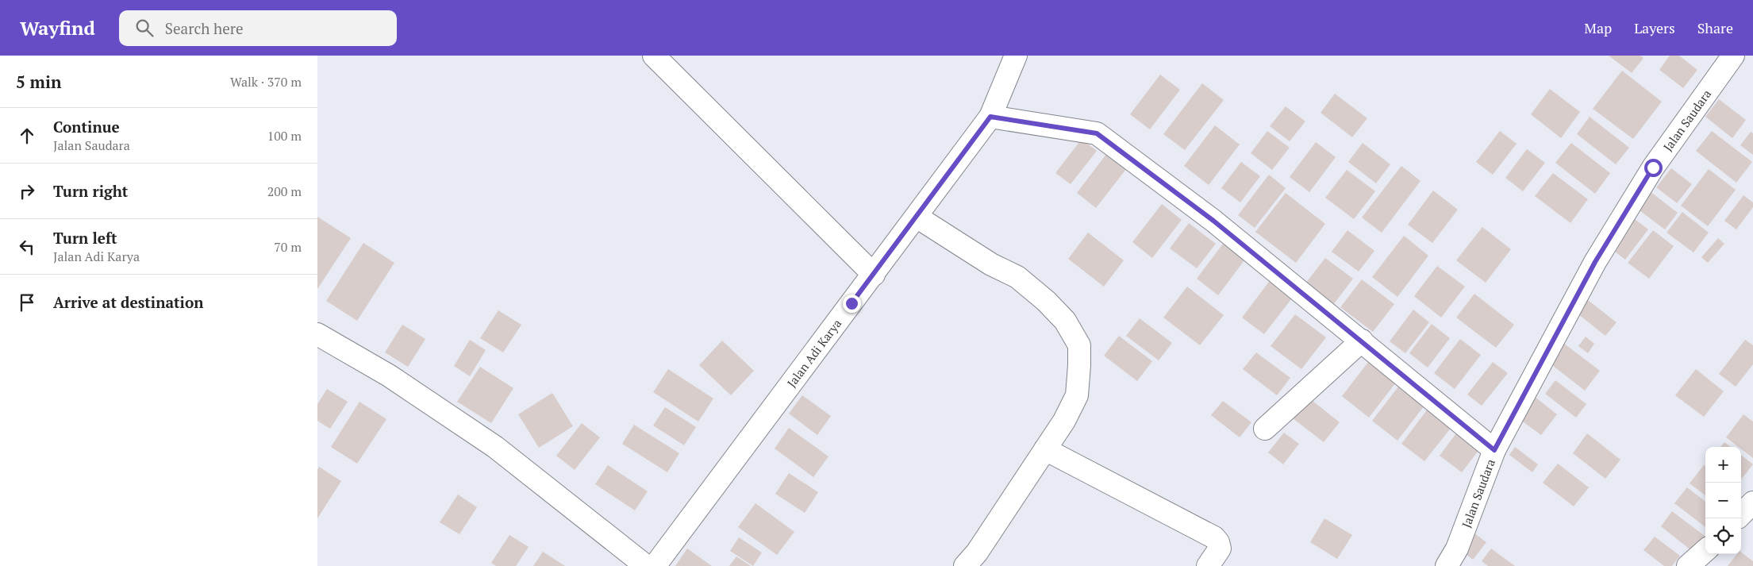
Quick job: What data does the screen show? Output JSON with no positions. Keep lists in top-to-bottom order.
{
  "streets": {
    "street": ["Jalan Saudara", "Jalan Adi Karya"]
  },
  "page": {
    "header": "Wayfind",
    "search": "Search here",
    "nav": ["Map", "Layers", "Share"],
    "heading": ["5 min", "Walk · 370 m"],
    "list": [
      ["Continue", "Jalan Saudara", "100 m"],
      ["Turn right", "200 m"],
      ["Turn left", "Jalan Adi Karya", "70 m"],
      "Arrive at destination"
    ],
    "map_buttons": ["+", "−"]
  }
}
